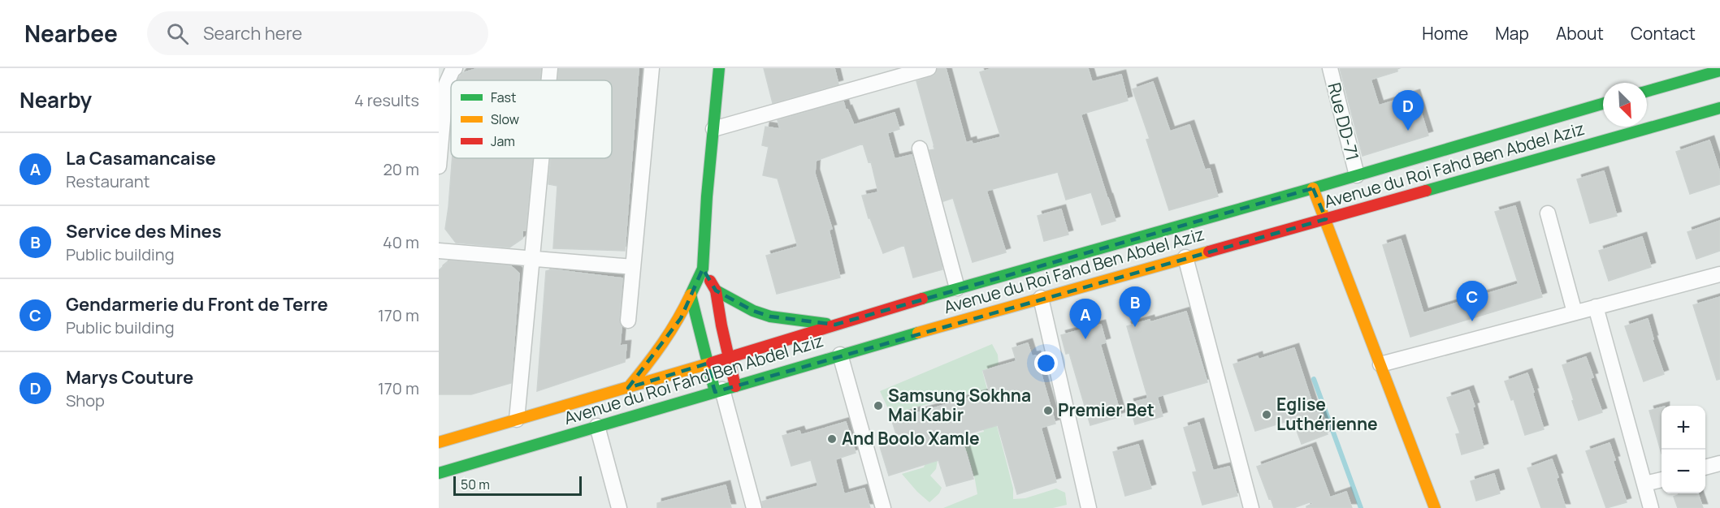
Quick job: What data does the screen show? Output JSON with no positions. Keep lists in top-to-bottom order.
{
  "streets": {
    "main road": ["Avenue du Roi Fahd Ben Abdel Aziz"],
    "street": ["Rue DD-71"]
  },
  "crossings": [
    ["Rue DD-71", "Avenue du Roi Fahd Ben Abdel Aziz"]
  ],
  "places": [
    "Samsung Sokhna Mai Kabir",
    "Premier Bet",
    "Eglise Luthérienne",
    "And Boolo Xamle"
  ],
  "legend": ["Fast", "Slow", "Jam"],
  "scale_bar": "50 m",
  "north": "bottom right",
  "page": {
    "header": "Nearbee",
    "search": "Search here",
    "nav": [
      "Home",
      "Map",
      "About",
      "Contact"
    ],
    "heading": ["Nearby", "4 results"],
    "pins": [
      "D",
      "C",
      "B",
      "A"
    ],
    "list": [
      {
        "mark": "A",
        "name": "La Casamancaise",
        "note": "Restaurant",
        "value": "20 m"
      },
      {
        "mark": "B",
        "name": "Service des Mines",
        "note": "Public building",
        "value": "40 m"
      },
      {
        "mark": "C",
        "name": "Gendarmerie du Front de Terre",
        "note": "Public building",
        "value": "170 m"
      },
      {
        "mark": "D",
        "name": "Marys Couture",
        "note": "Shop",
        "value": "170 m"
      }
    ],
    "map_buttons": ["+", "−"],
    "scale": "50 m"
  }
}
